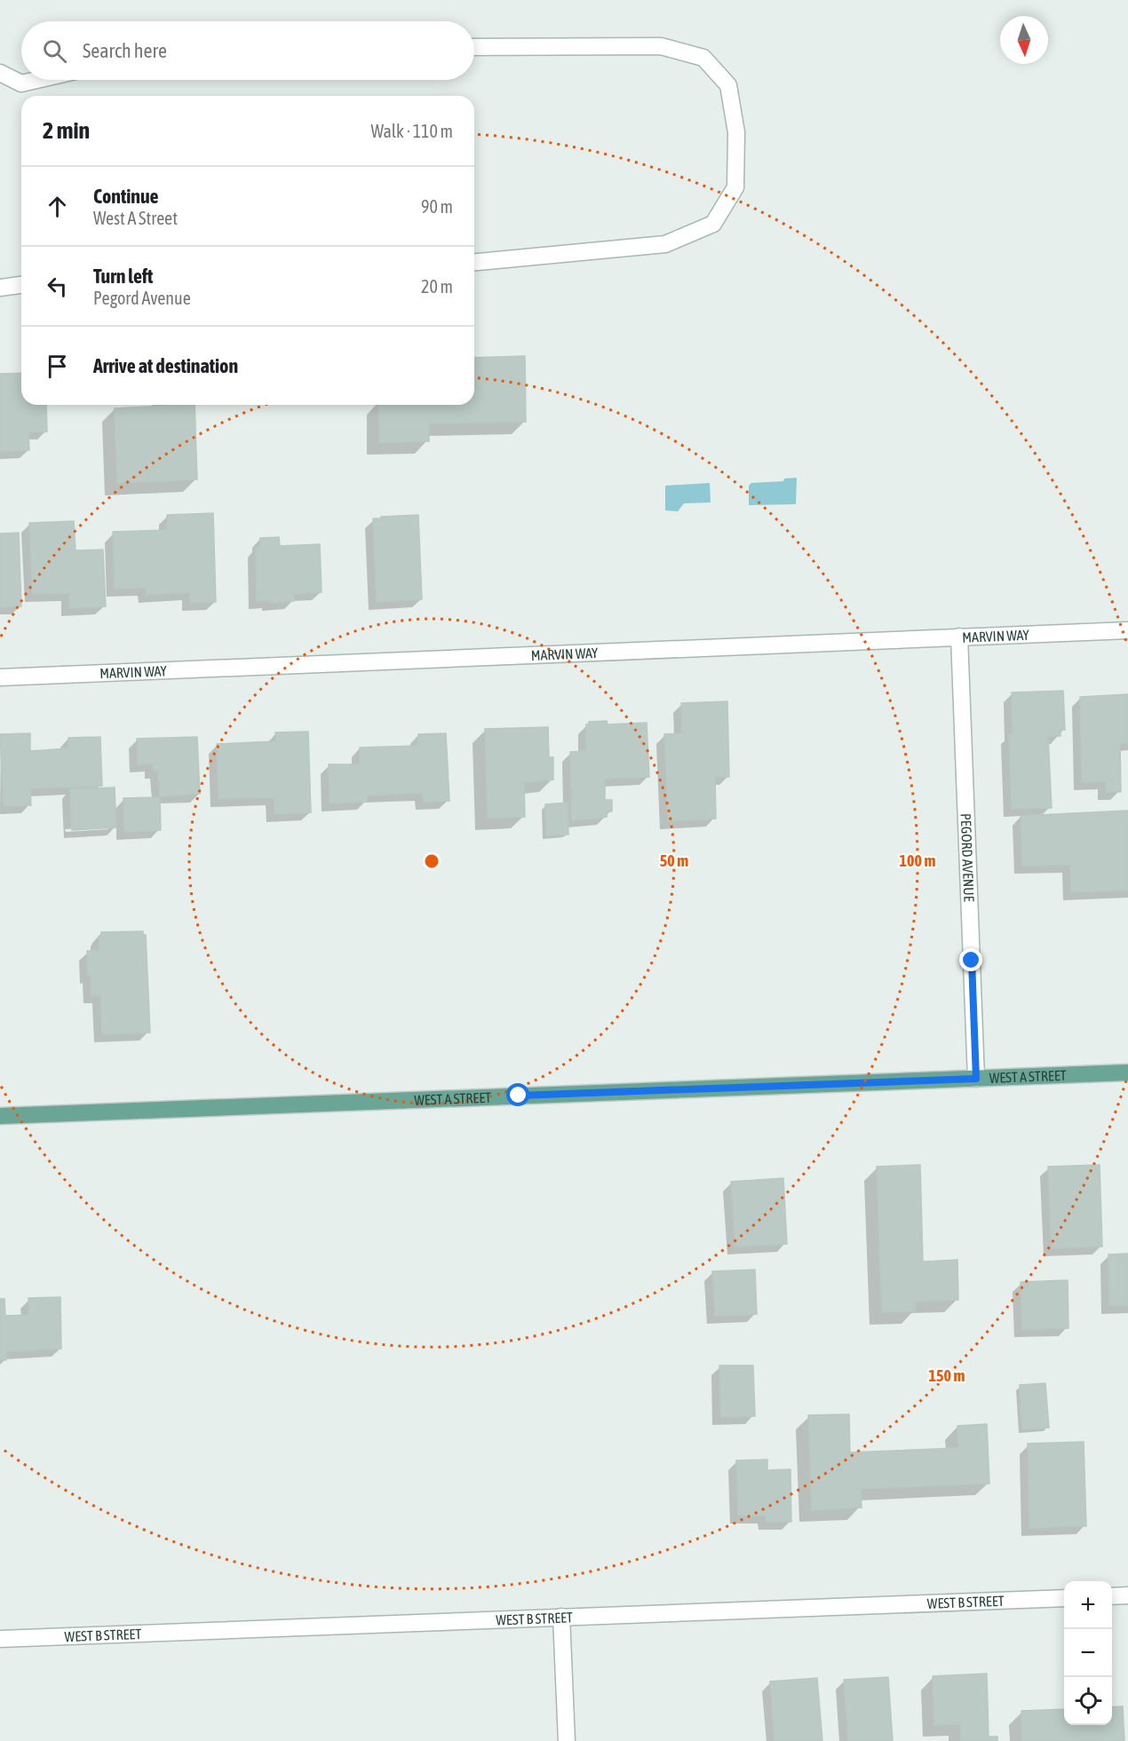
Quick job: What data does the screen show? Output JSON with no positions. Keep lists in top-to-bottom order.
{
  "streets": {
    "main road": ["WEST A STREET"],
    "street": ["MARVIN WAY", "PEGORD AVENUE", "WEST B STREET"]
  },
  "crossings": [
    ["MARVIN WAY", "PEGORD AVENUE"],
    ["PEGORD AVENUE", "WEST A STREET"]
  ],
  "north": "bottom",
  "page": {
    "search": "Search here",
    "heading": ["2 min", "Walk · 110 m"],
    "list": [
      ["Continue", "West A Street", "90 m"],
      ["Turn left", "Pegord Avenue", "20 m"],
      "Arrive at destination"
    ],
    "map_buttons": ["+", "−"]
  },
  "rings": ["50 m", "100 m", "150 m"]
}
